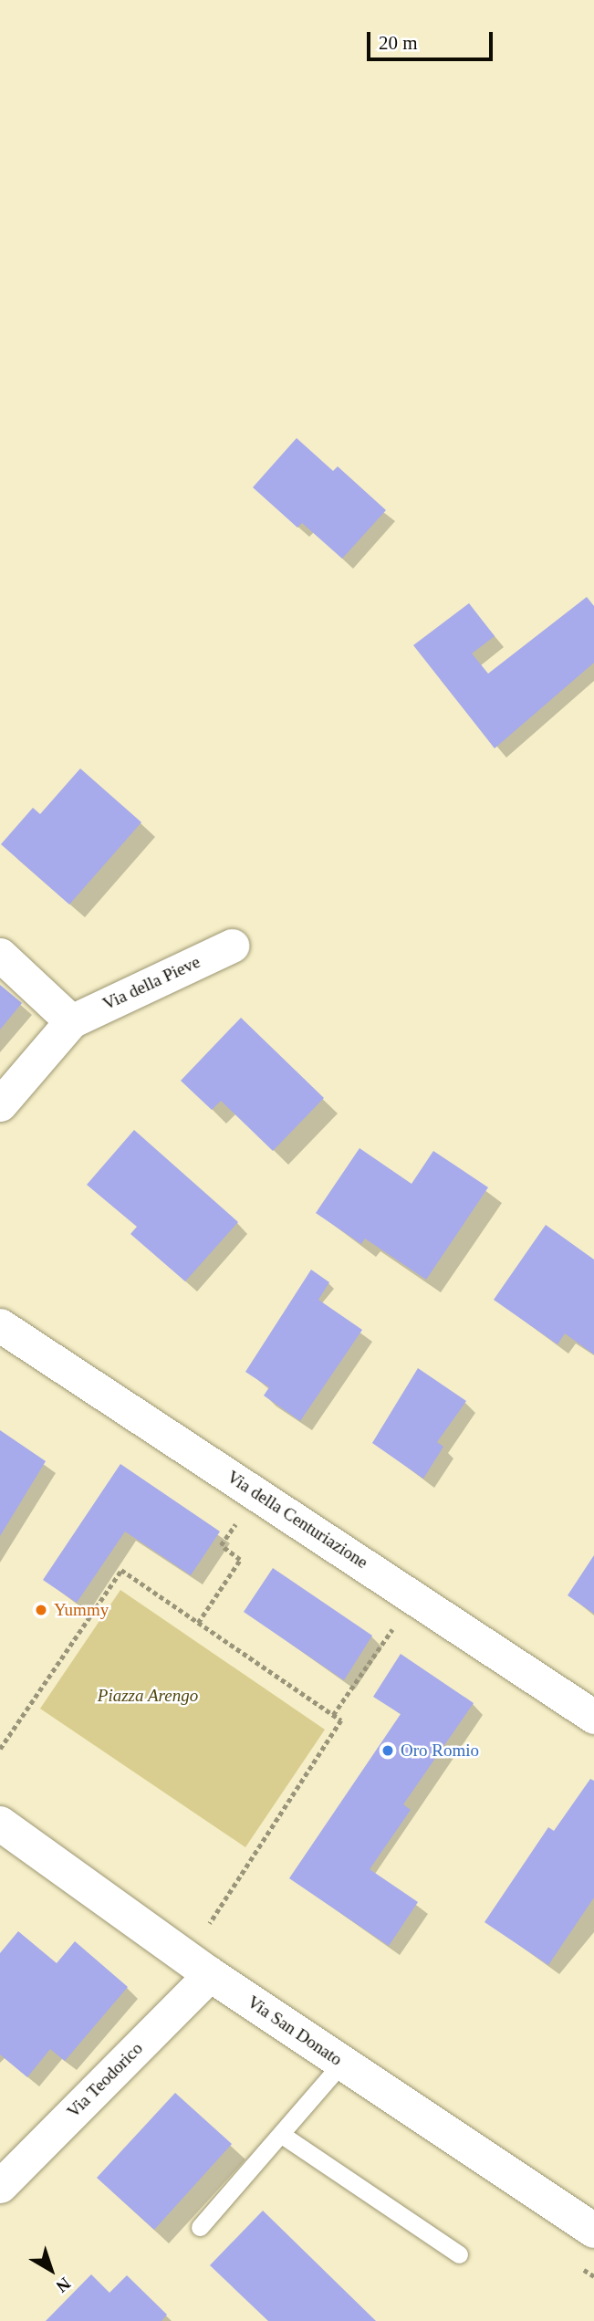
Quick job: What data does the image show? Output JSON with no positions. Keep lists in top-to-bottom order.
{
  "streets": {
    "street": [
      "Via della Pieve",
      "Via della Centuriazione",
      "Via San Donato",
      "Via Teodorico"
    ]
  },
  "crossings": [
    ["Via San Donato", "Via Teodorico"]
  ],
  "parks": ["Piazza Arengo"],
  "places": ["Yummy", "Oro Romio"],
  "scale_bar": "20 m",
  "north": "bottom right"
}
